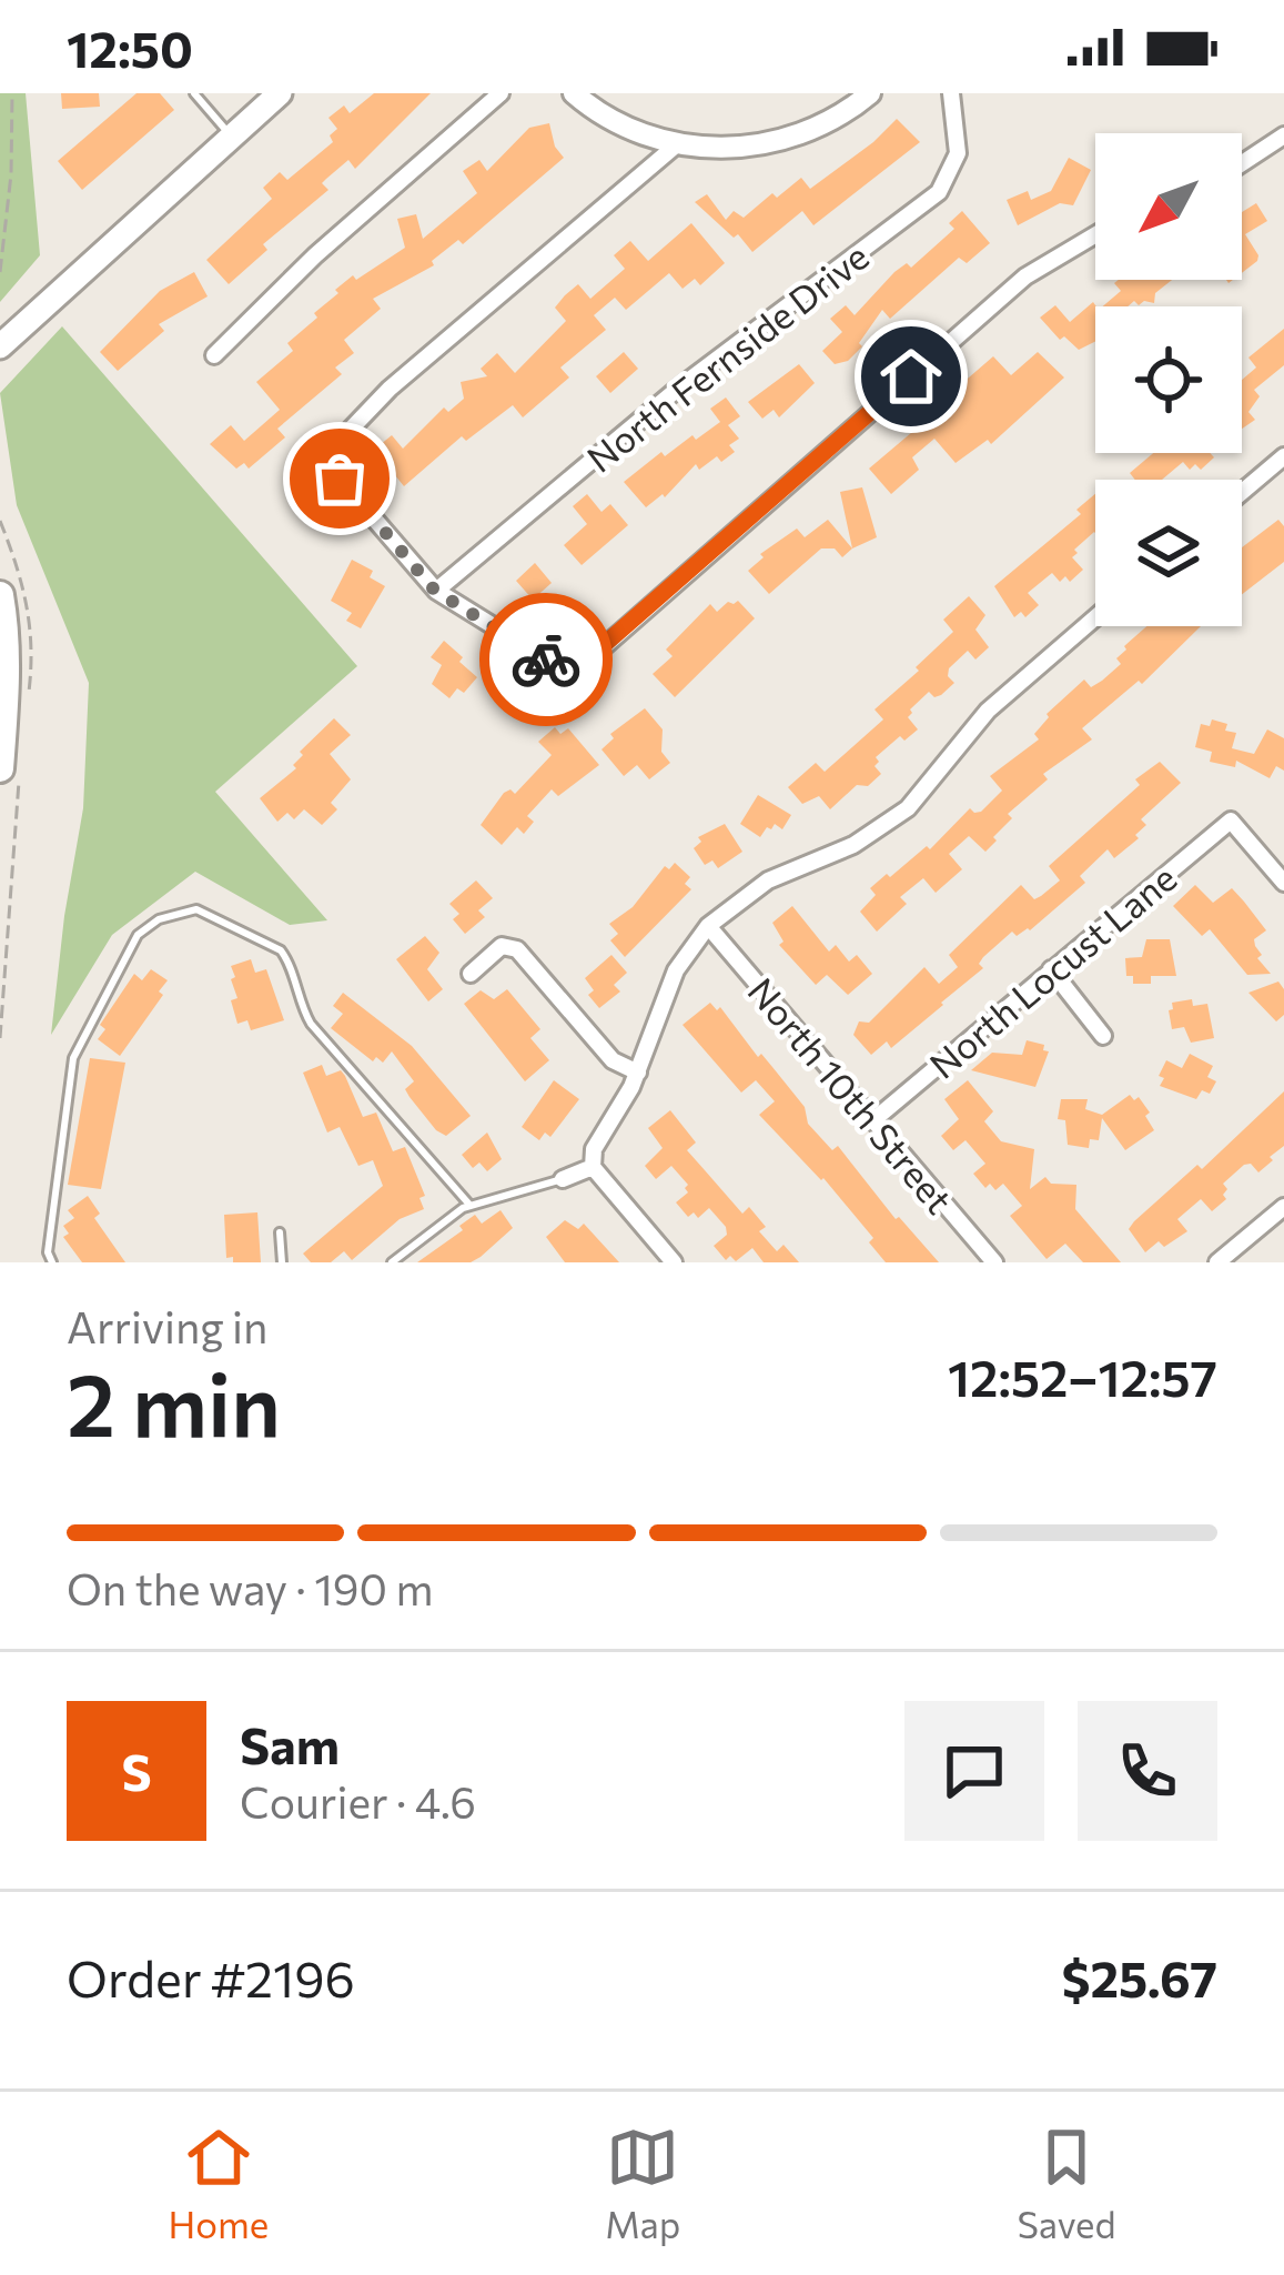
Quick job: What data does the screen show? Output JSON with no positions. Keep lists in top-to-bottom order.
{
  "streets": {
    "street": ["North Fernside Drive", "North Locust Lane", "North 10th Street"]
  },
  "crossings": [
    ["North Locust Lane", "North 10th Street"]
  ],
  "north": "bottom left",
  "page": {
    "status": "12:50",
    "heading": ["2 min", "Arriving in", "12:52–12:57"],
    "panel": [
      "Sam",
      "Courier · 4.6",
      "Order #2196",
      "$25.67"
    ],
    "bar": "On the way · 190 m",
    "round": "S",
    "tabs": ["Home", "Map", "Saved"]
  }
}
